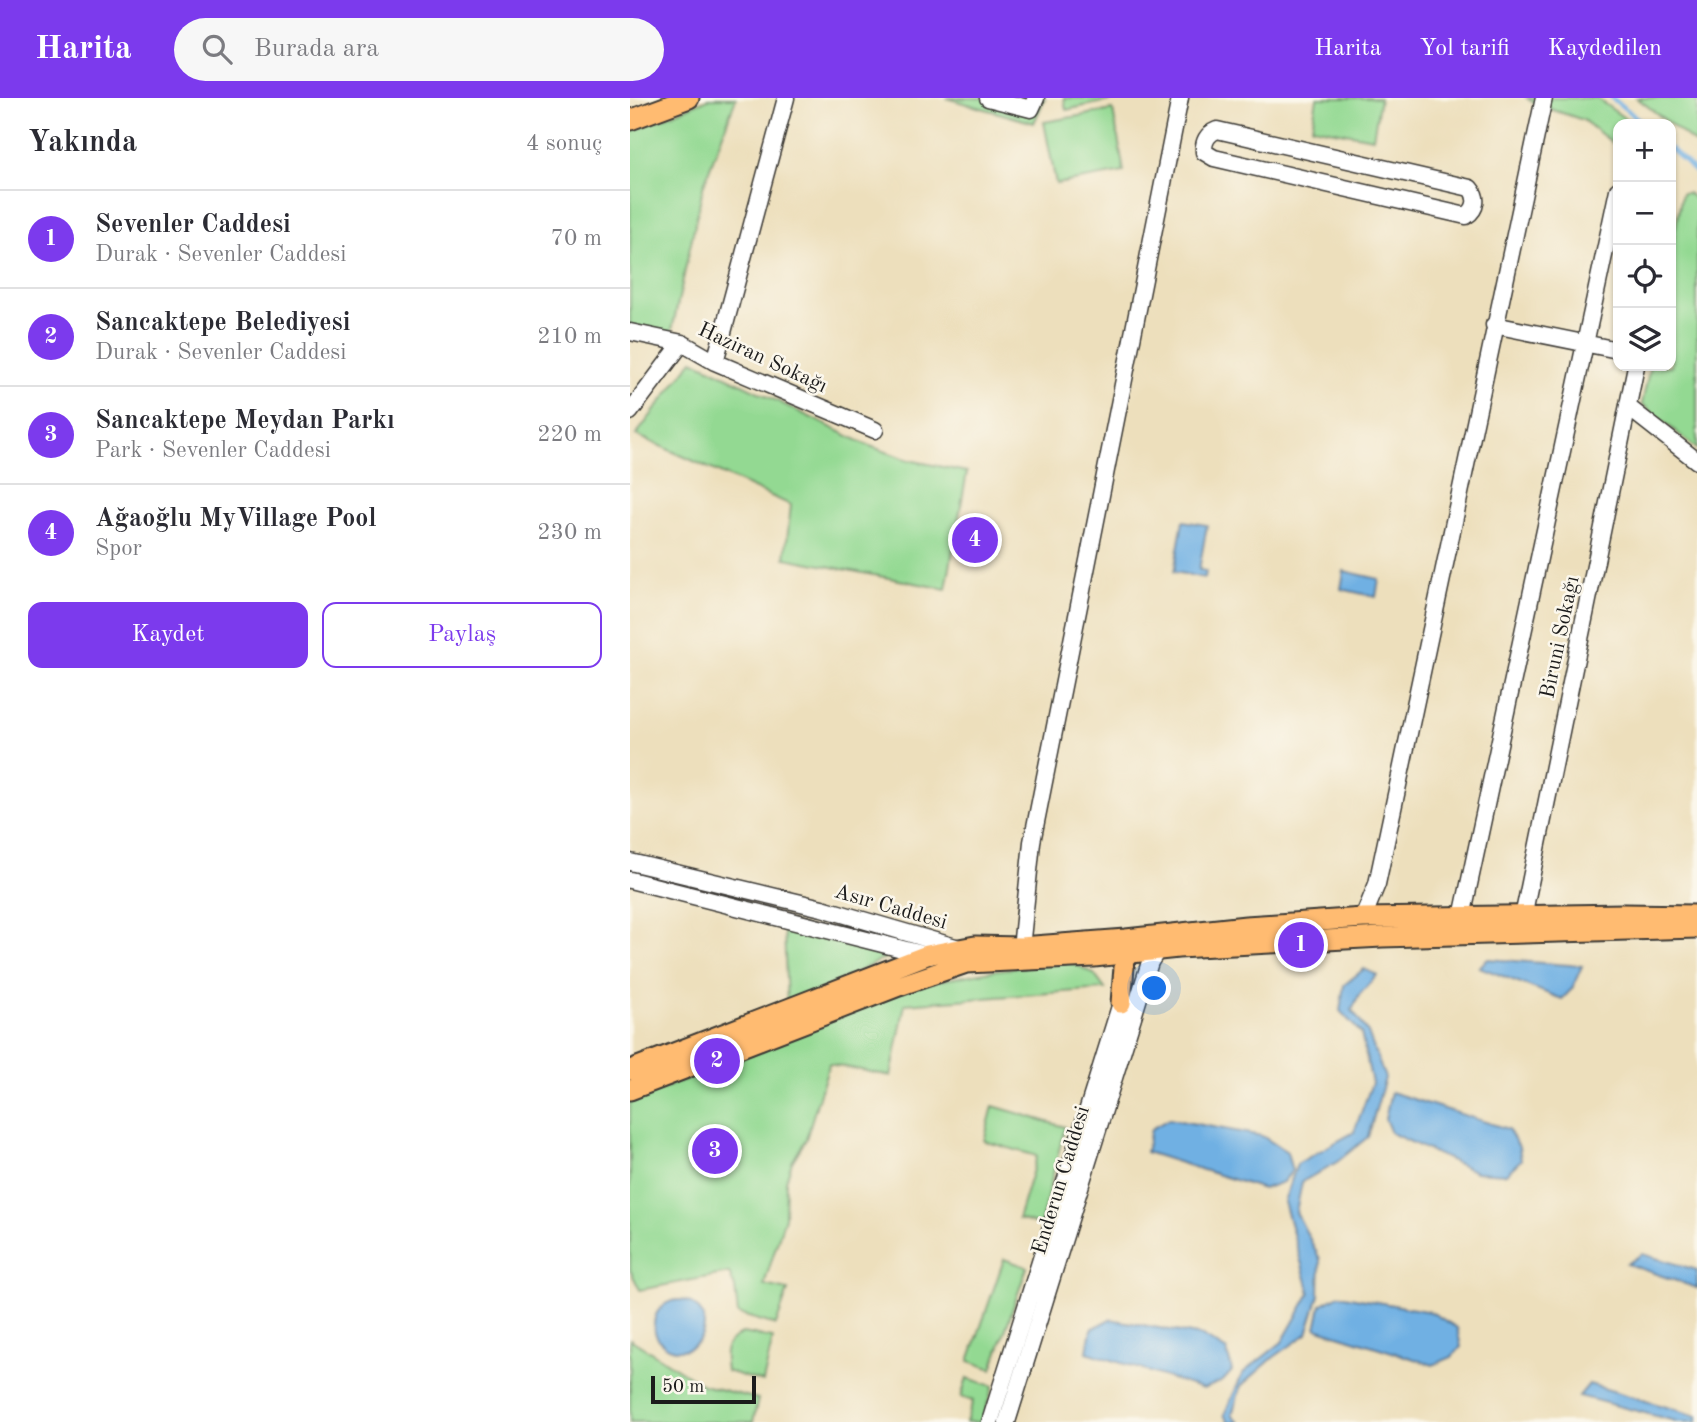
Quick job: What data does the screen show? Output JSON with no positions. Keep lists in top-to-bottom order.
{
  "streets": {
    "street": [
      "Haziran Sokağı",
      "Biruni Sokağı",
      "Asır Caddesi",
      "Enderun Caddesi"
    ]
  },
  "scale_bar": "50 m",
  "page": {
    "header": "Harita",
    "search": "Burada ara",
    "nav": ["Harita", "Yol tarifi", "Kaydedilen"],
    "heading": ["Yakında", "4 sonuç"],
    "map_buttons": ["+", "−"],
    "list": [
      {
        "mark": "1",
        "name": "Sevenler Caddesi",
        "note": "Durak · Sevenler Caddesi",
        "value": "70 m"
      },
      {
        "mark": "2",
        "name": "Sancaktepe Belediyesi",
        "note": "Durak · Sevenler Caddesi",
        "value": "210 m"
      },
      {
        "mark": "3",
        "name": "Sancaktepe Meydan Parkı",
        "note": "Park · Sevenler Caddesi",
        "value": "220 m"
      },
      {
        "mark": "4",
        "name": "Ağaoğlu MyVillage Pool",
        "note": "Spor",
        "value": "230 m"
      }
    ],
    "pins": [
      "4",
      "1",
      "2",
      "3"
    ],
    "buttons": ["Kaydet", "Paylaş"],
    "scale": "50 m"
  }
}
